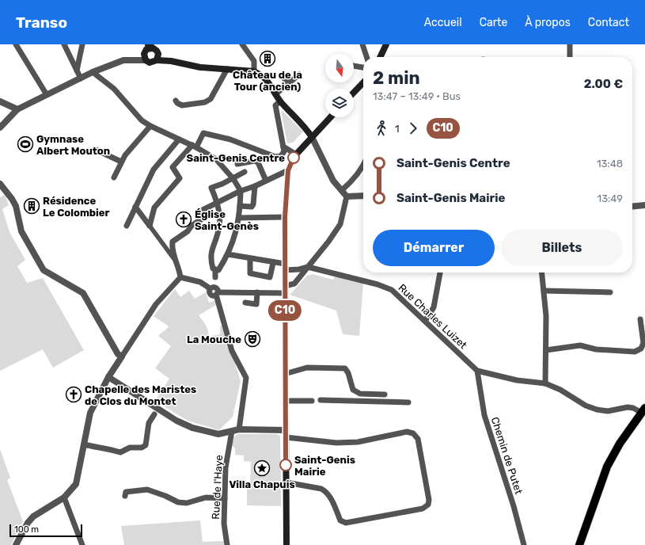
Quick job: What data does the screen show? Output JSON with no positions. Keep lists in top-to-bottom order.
{
  "streets": {
    "street": ["Rue Charles Luizet", "Chemin de Putet", "Rue de l'Haye"]
  },
  "crossings": [
    ["Rue Charles Luizet", "Chemin de Putet"]
  ],
  "places": {
    "building": ["Château de la Tour (ancien)", "Résidence Le Colombier"],
    "sports": ["Gymnase Albert Mouton"],
    "other": ["Saint-Genis Centre", "Saint-Genis Mairie"],
    "church": ["Église Saint-Genès", "Chapelle des Maristes de Clos du Montet"],
    "theatre": ["La Mouche"],
    "place": ["Villa Chapuis"]
  },
  "lines": ["bus line C10"],
  "scale_bar": "100 m",
  "north": "bottom",
  "page": {
    "header": "Transo",
    "nav": [
      "Accueil",
      "Carte",
      "À propos",
      "Contact"
    ],
    "on_map": "C10",
    "heading": ["2 min", "13:47 – 13:49 · Bus", "2.00 €"],
    "legs": ["1", "C10"],
    "list": [
      {
        "name": "Saint-Genis Centre",
        "value": "13:48"
      },
      {
        "name": "Saint-Genis Mairie",
        "value": "13:49"
      }
    ],
    "buttons": ["Démarrer", "Billets"],
    "scale": "100 m"
  }
}
